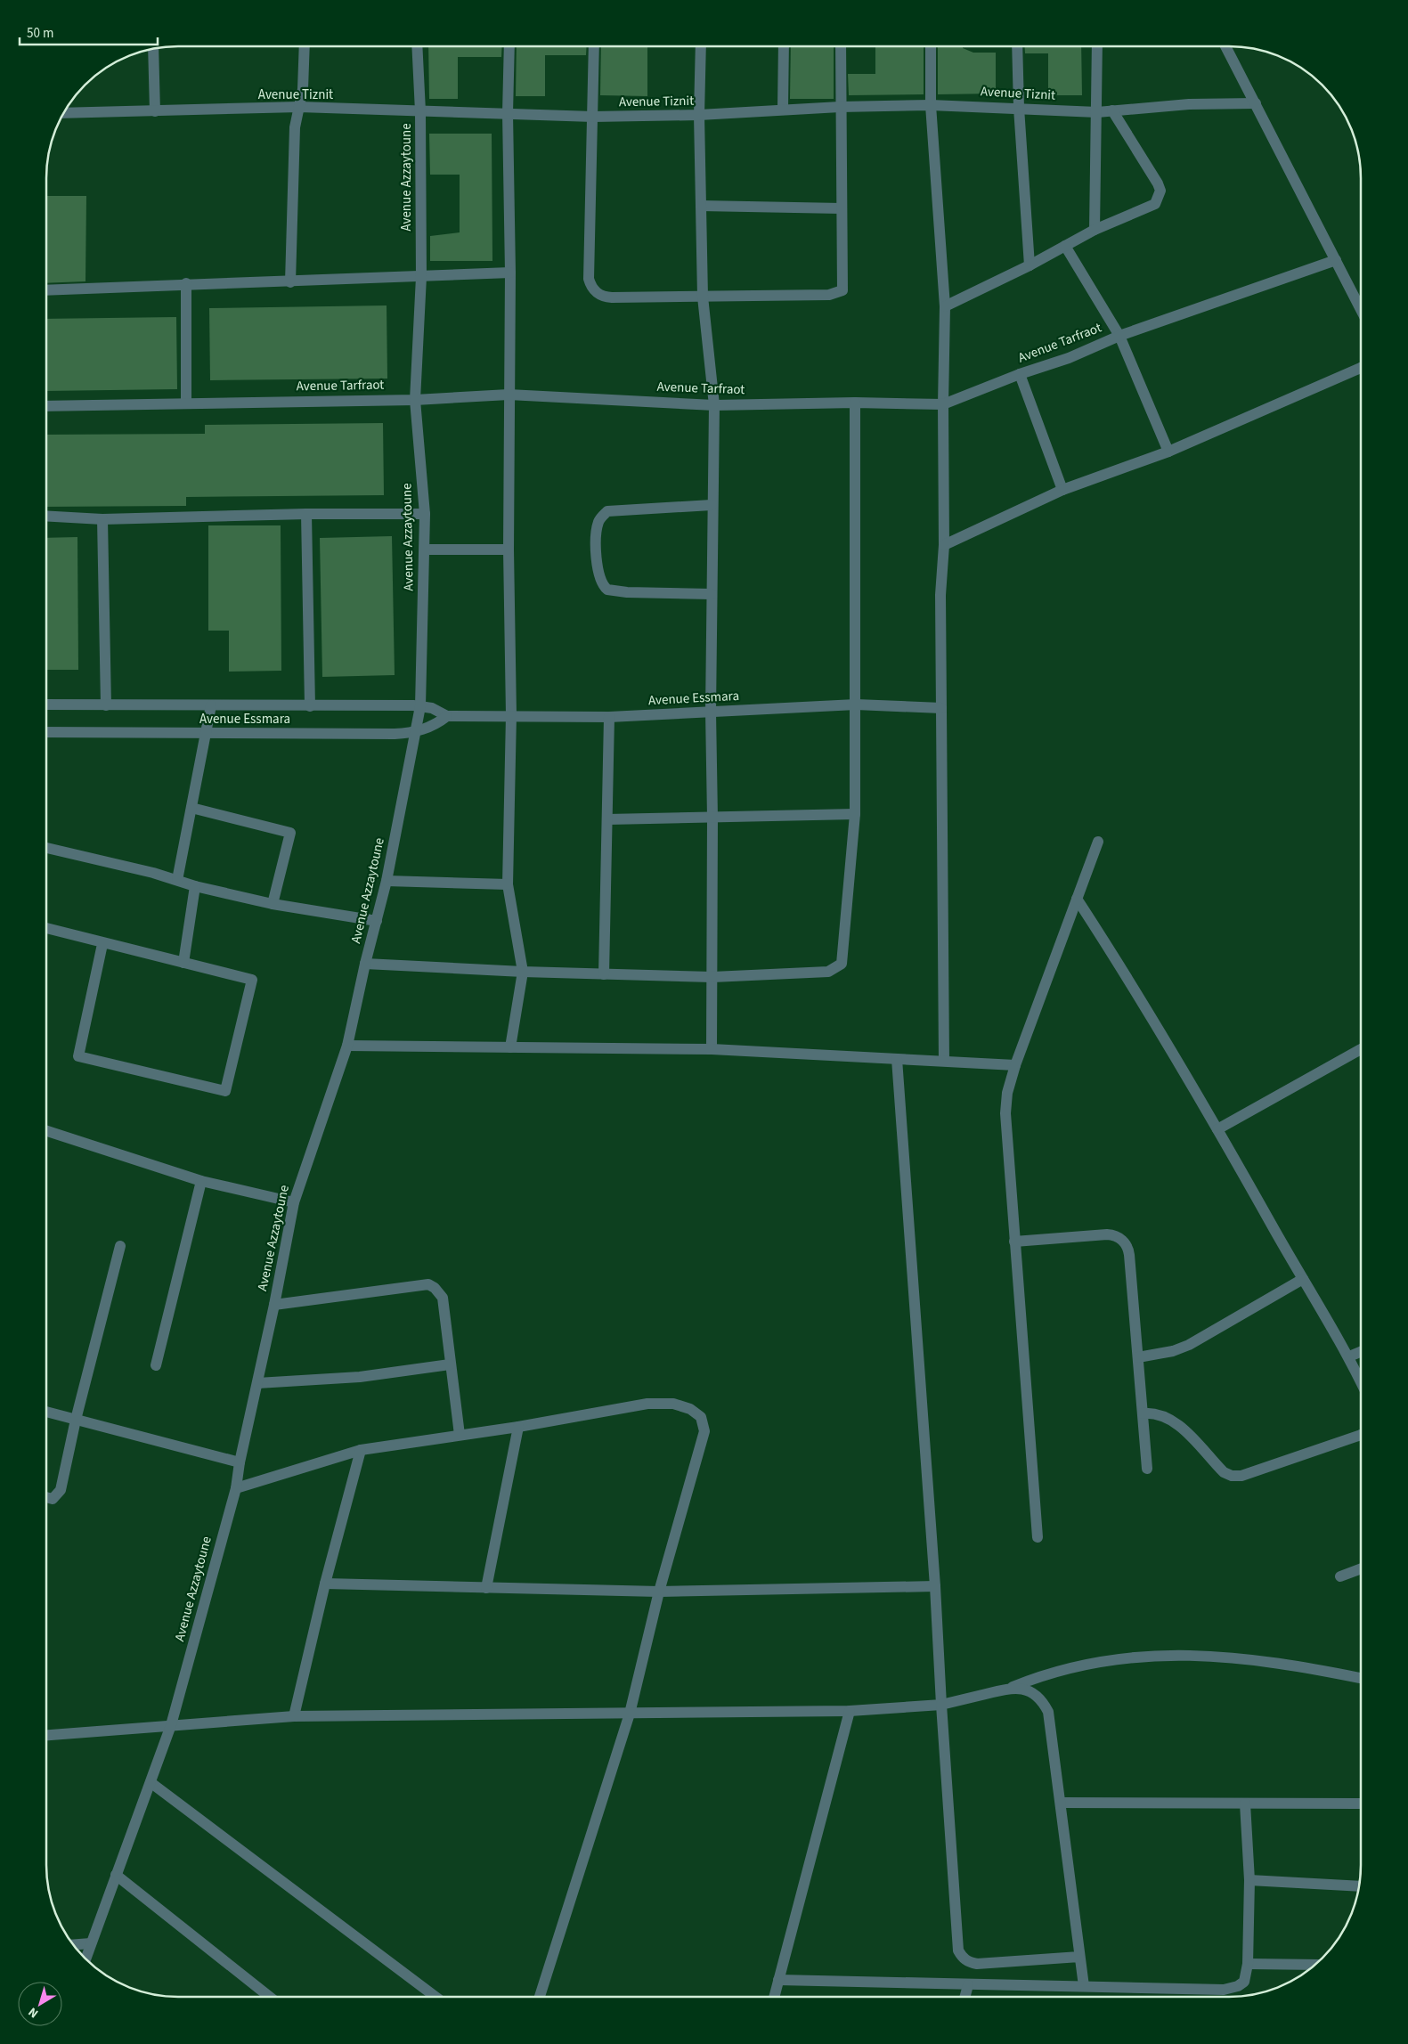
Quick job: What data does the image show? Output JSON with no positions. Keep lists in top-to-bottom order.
{
  "streets": {
    "street": [
      "Avenue Tiznit",
      "Avenue Azzaytoune",
      "Avenue Tarfraot",
      "Avenue Essmara"
    ]
  },
  "crossings": [
    ["Avenue Tiznit", "Avenue Azzaytoune"],
    ["Avenue Azzaytoune", "Avenue Tarfraot"],
    ["Avenue Azzaytoune", "Avenue Essmara"]
  ],
  "scale_bar": "50 m",
  "north": "bottom left"
}
